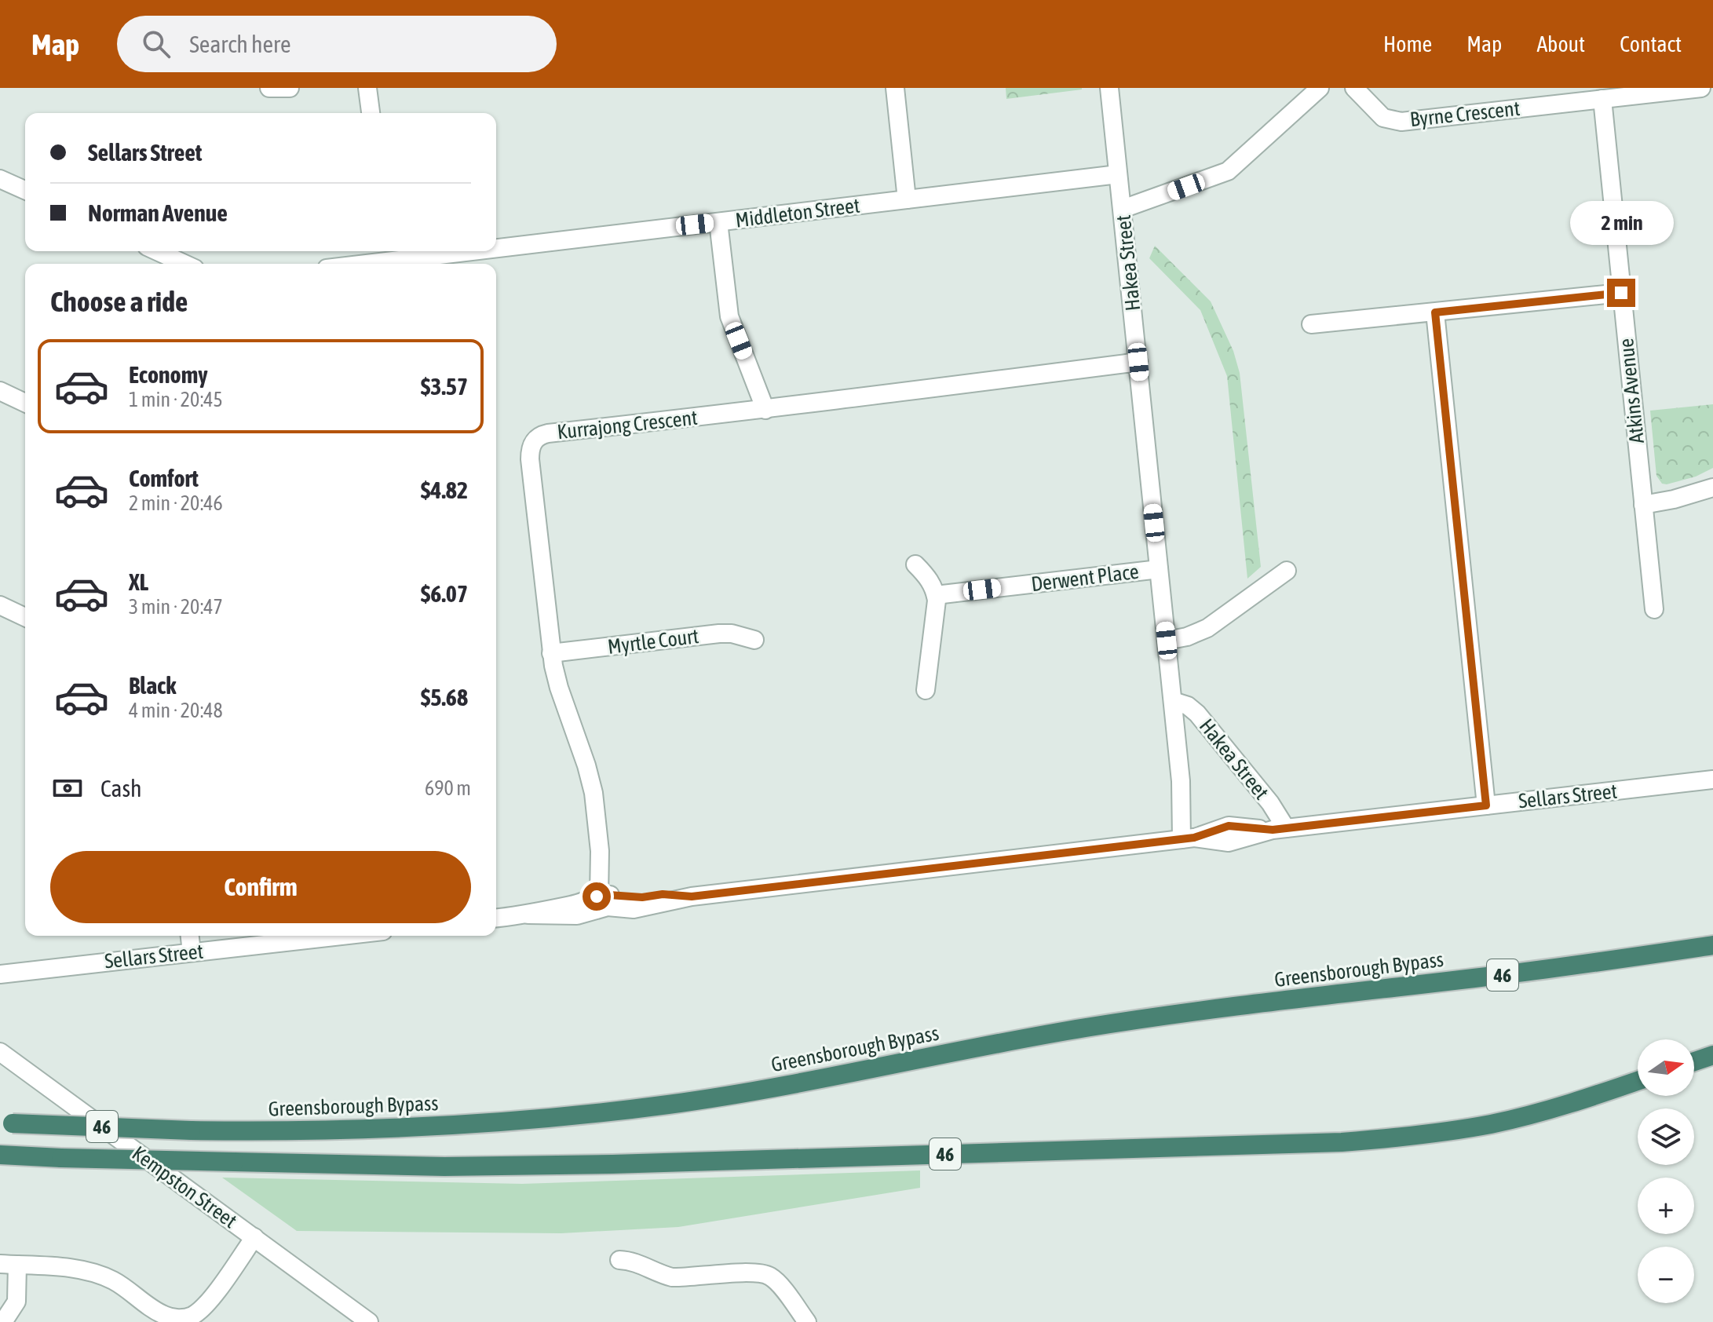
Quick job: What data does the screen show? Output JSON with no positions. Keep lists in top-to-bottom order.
{
  "streets": {
    "highway": ["Greensborough Bypass", "46"],
    "street": [
      "Byrne Crescent",
      "Middleton Street",
      "Hakea Street",
      "Atkins Avenue",
      "Kurrajong Crescent",
      "Derwent Place",
      "Myrtle Court",
      "Sellars Street",
      "Kempston Street"
    ]
  },
  "crossings": [
    ["Byrne Crescent", "Atkins Avenue"],
    ["Middleton Street", "Hakea Street"],
    ["Hakea Street", "Kurrajong Crescent"],
    ["Hakea Street", "Derwent Place"],
    ["Hakea Street", "Sellars Street"],
    ["Kurrajong Crescent", "Myrtle Court"],
    ["Kurrajong Crescent", "Sellars Street"]
  ],
  "north": "right",
  "page": {
    "header": "Map",
    "search": "Search here",
    "nav": [
      "Home",
      "Map",
      "About",
      "Contact"
    ],
    "banner": ["Sellars Street", "Norman Avenue"],
    "bubble": "2 min",
    "heading": "Choose a ride",
    "list": [
      {
        "name": "Economy",
        "note": "1 min · 20:45",
        "value": "$3.57"
      },
      {
        "name": "Comfort",
        "note": "2 min · 20:46",
        "value": "$4.82"
      },
      {
        "name": "XL",
        "note": "3 min · 20:47",
        "value": "$6.07"
      },
      {
        "name": "Black",
        "note": "4 min · 20:48",
        "value": "$5.68"
      }
    ],
    "pay": ["Cash", "690 m"],
    "buttons": "Confirm",
    "map_buttons": ["+", "−"]
  }
}
